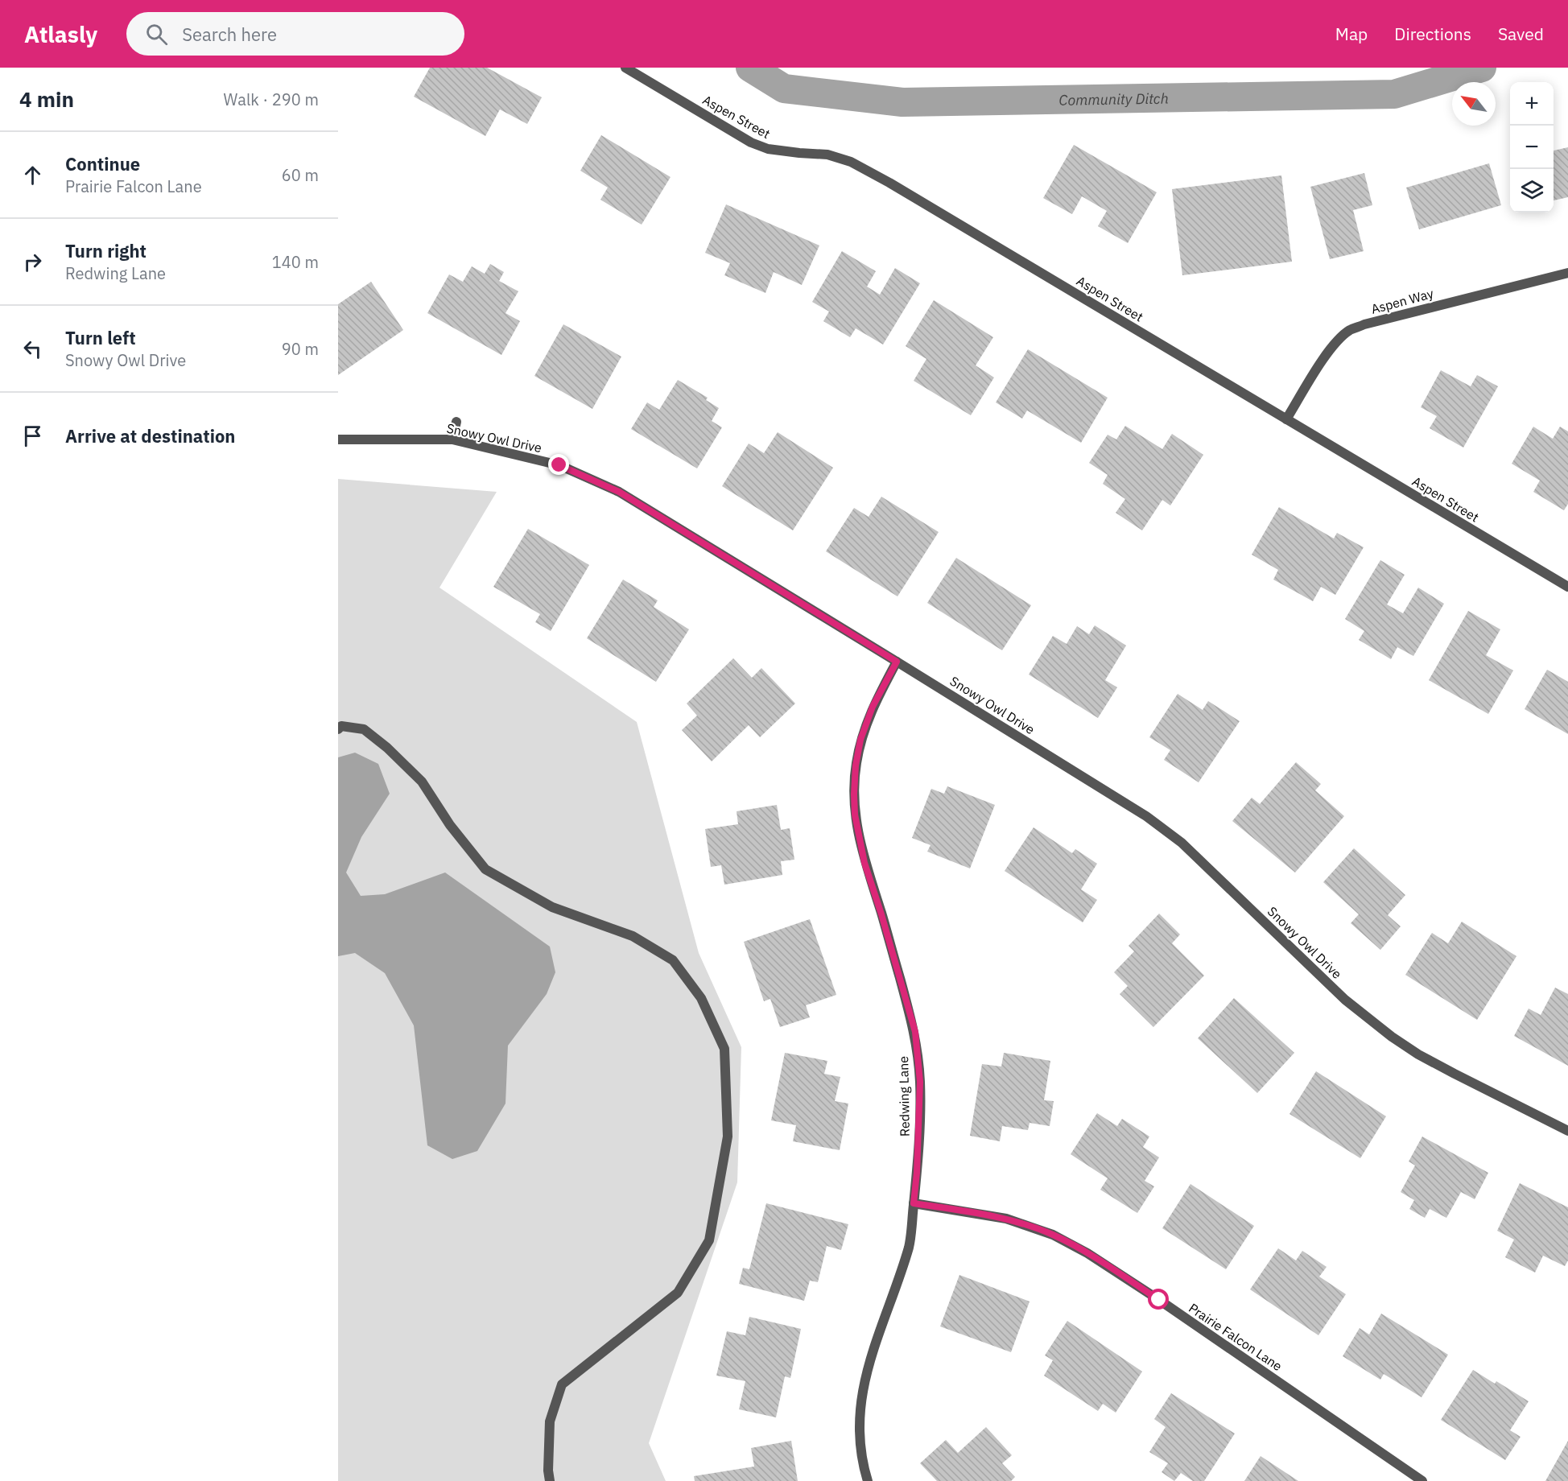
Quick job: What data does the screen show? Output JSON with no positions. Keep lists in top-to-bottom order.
{
  "streets": {
    "street": [
      "Aspen Street",
      "Aspen Way",
      "Snowy Owl Drive",
      "Redwing Lane",
      "Prairie Falcon Lane"
    ]
  },
  "crossings": [
    ["Aspen Street", "Aspen Way"],
    ["Snowy Owl Drive", "Redwing Lane"],
    ["Redwing Lane", "Prairie Falcon Lane"]
  ],
  "water": ["Community Ditch"],
  "north": "top left",
  "page": {
    "header": "Atlasly",
    "search": "Search here",
    "nav": ["Map", "Directions", "Saved"],
    "heading": ["4 min", "Walk · 290 m"],
    "map_buttons": ["+", "−"],
    "list": [
      ["Continue", "Prairie Falcon Lane", "60 m"],
      ["Turn right", "Redwing Lane", "140 m"],
      ["Turn left", "Snowy Owl Drive", "90 m"],
      "Arrive at destination"
    ]
  }
}
